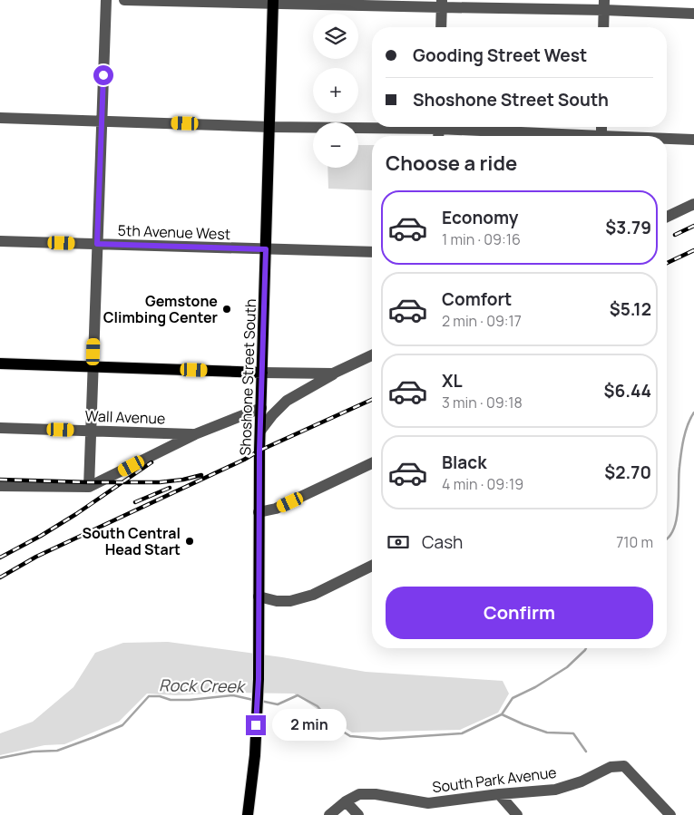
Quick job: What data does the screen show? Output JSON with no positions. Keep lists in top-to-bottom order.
{
  "streets": {
    "main road": ["Shoshone Street South"],
    "street": ["5th Avenue West", "Wall Avenue", "South Park Avenue"]
  },
  "crossings": [
    ["5th Avenue West", "Shoshone Street South"]
  ],
  "water": ["Rock Creek"],
  "places": ["Gemstone Climbing Center", "South Central Head Start"],
  "page": {
    "map_buttons": ["+", "−"],
    "banner": ["Gooding Street West", "Shoshone Street South"],
    "heading": "Choose a ride",
    "list": [
      {
        "name": "Economy",
        "note": "1 min · 09:16",
        "value": "$3.79"
      },
      {
        "name": "Comfort",
        "note": "2 min · 09:17",
        "value": "$5.12"
      },
      {
        "name": "XL",
        "note": "3 min · 09:18",
        "value": "$6.44"
      },
      {
        "name": "Black",
        "note": "4 min · 09:19",
        "value": "$2.70"
      }
    ],
    "pay": ["Cash", "710 m"],
    "buttons": "Confirm",
    "bubble": "2 min"
  }
}
